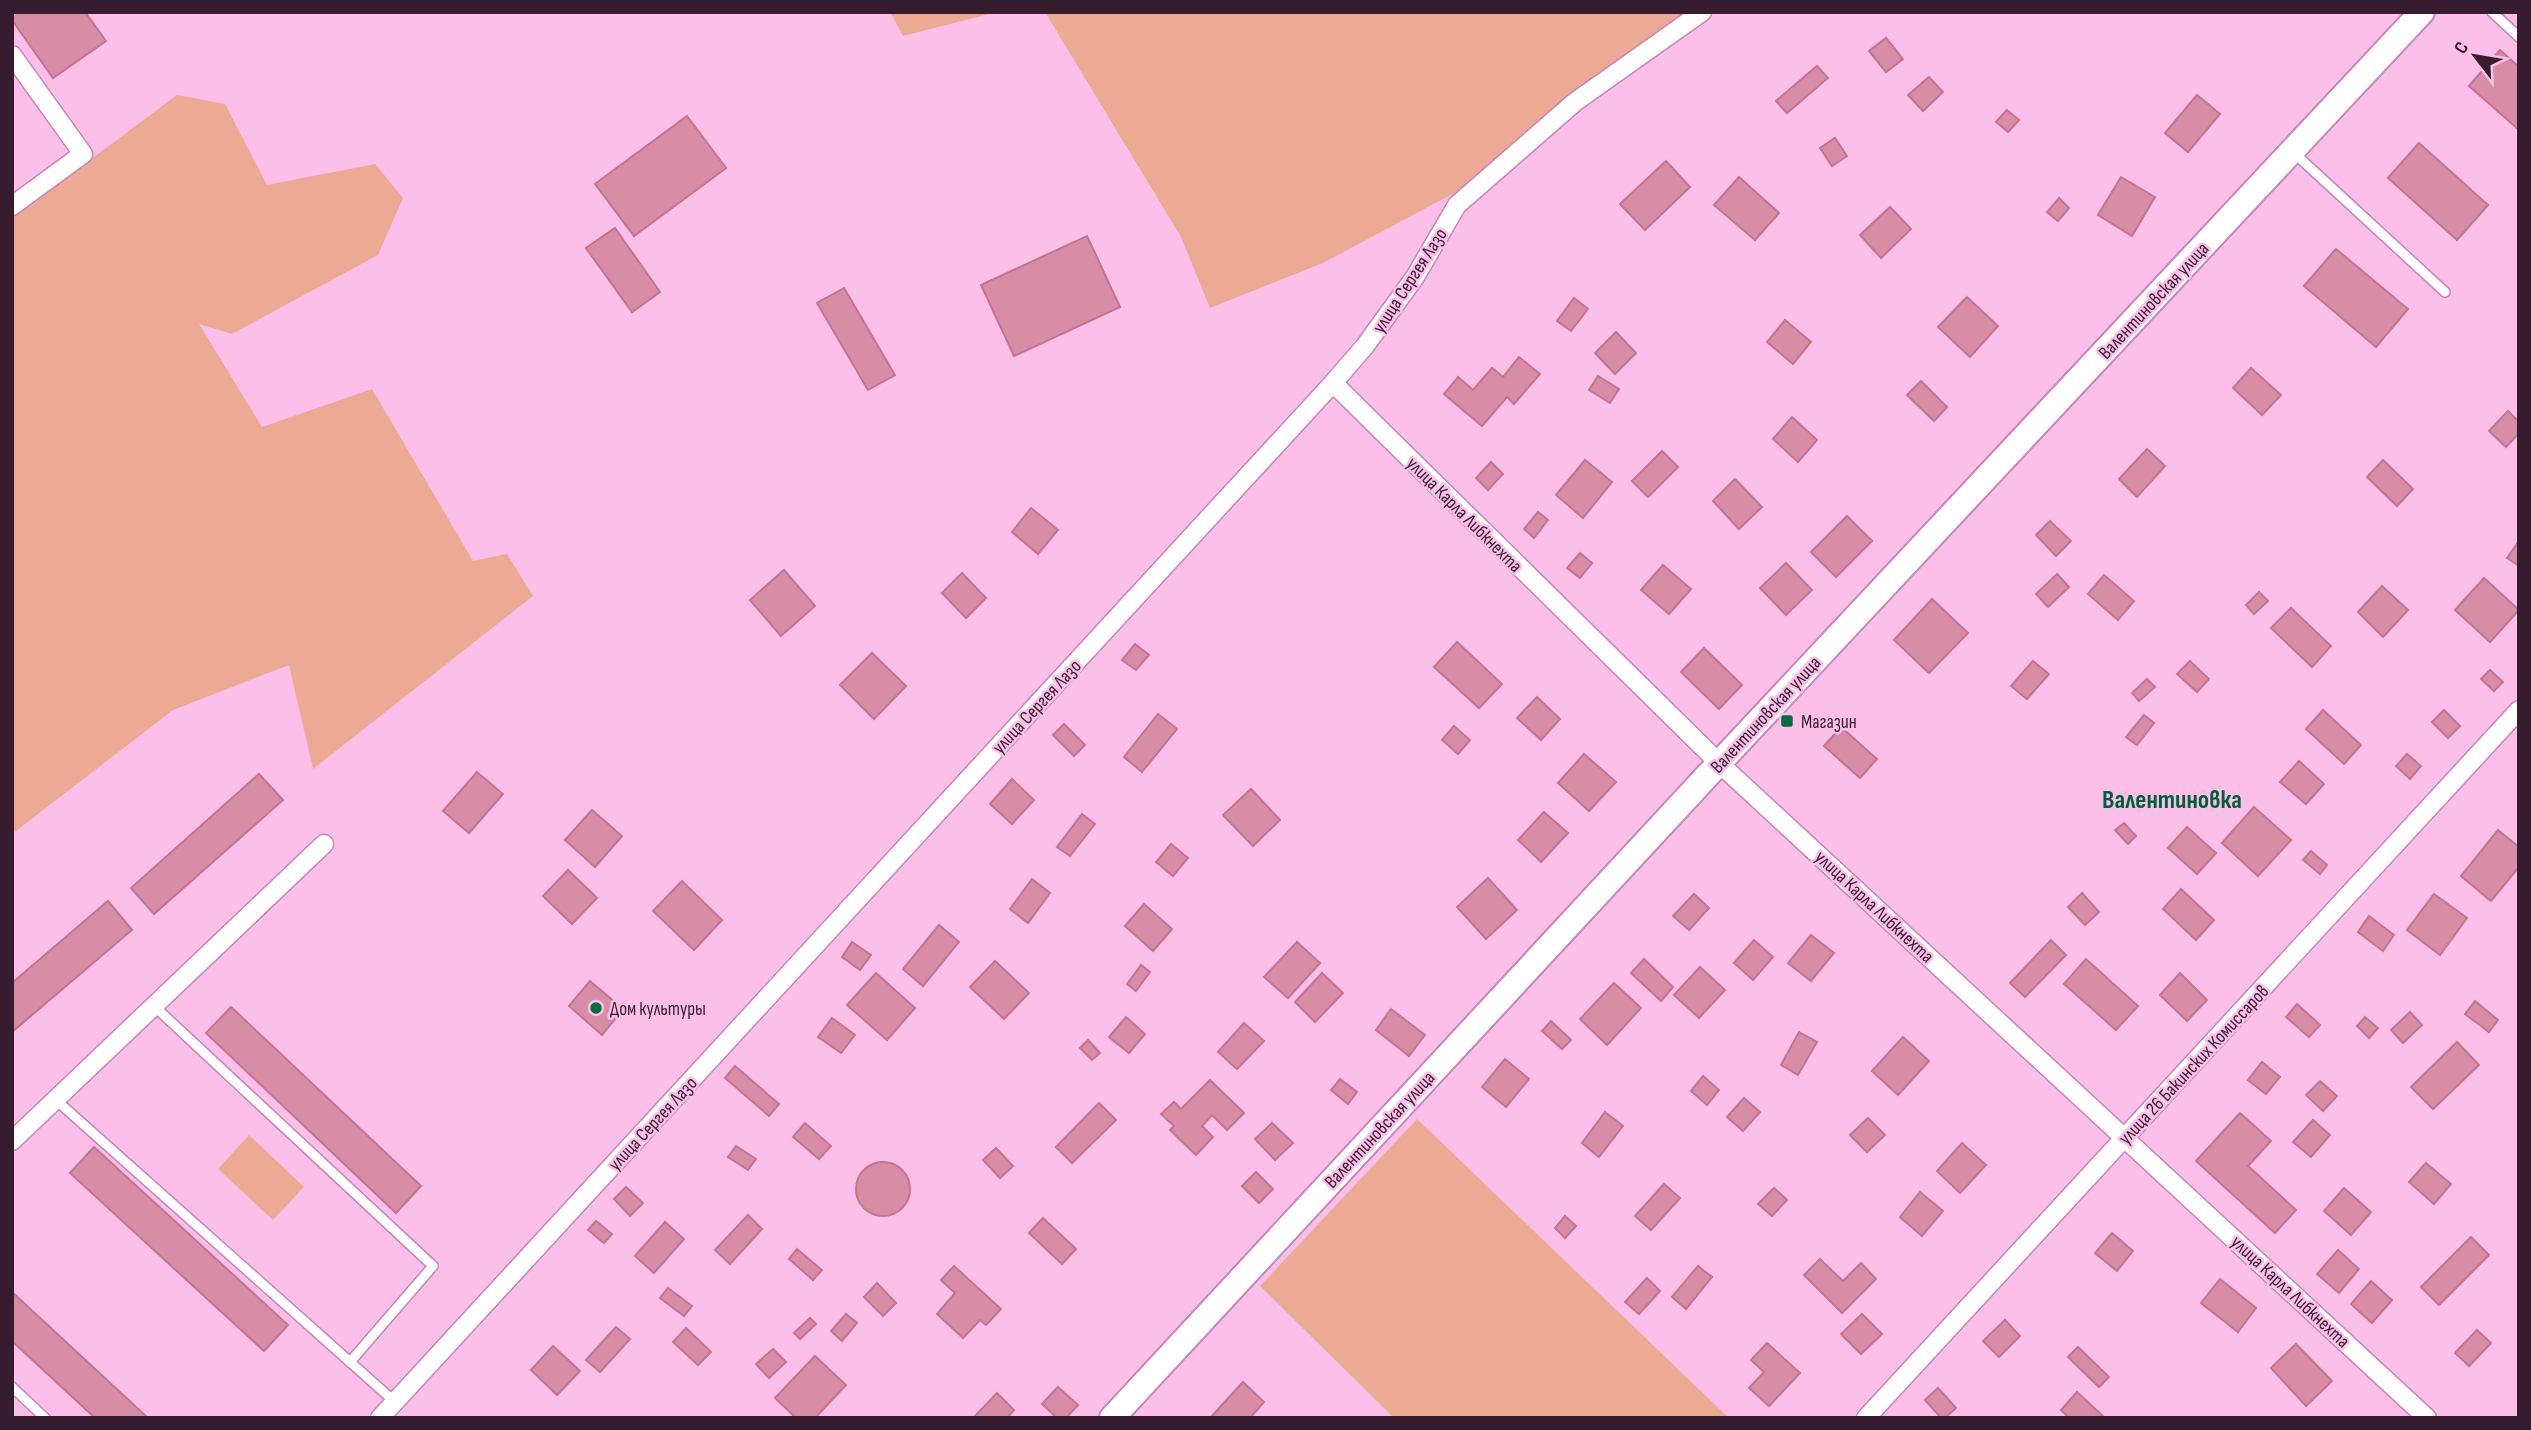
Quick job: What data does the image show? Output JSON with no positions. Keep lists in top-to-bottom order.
{
  "streets": {
    "main road": ["Валентиновская улица"],
    "street": ["улица Сергея Лазо", "улица Карла Либкнехта", "улица 26 Бакинских Комиссаров"]
  },
  "crossings": [
    ["улица Сергея Лазо", "улица Карла Либкнехта"],
    ["Валентиновская улица", "улица Карла Либкнехта"],
    ["улица Карла Либкнехта", "улица 26 Бакинских Комиссаров"]
  ],
  "districts": ["Валентиновка"],
  "places": {
    "transit": ["Магазин"],
    "other": ["Дом культуры"]
  },
  "north": "top left"
}
